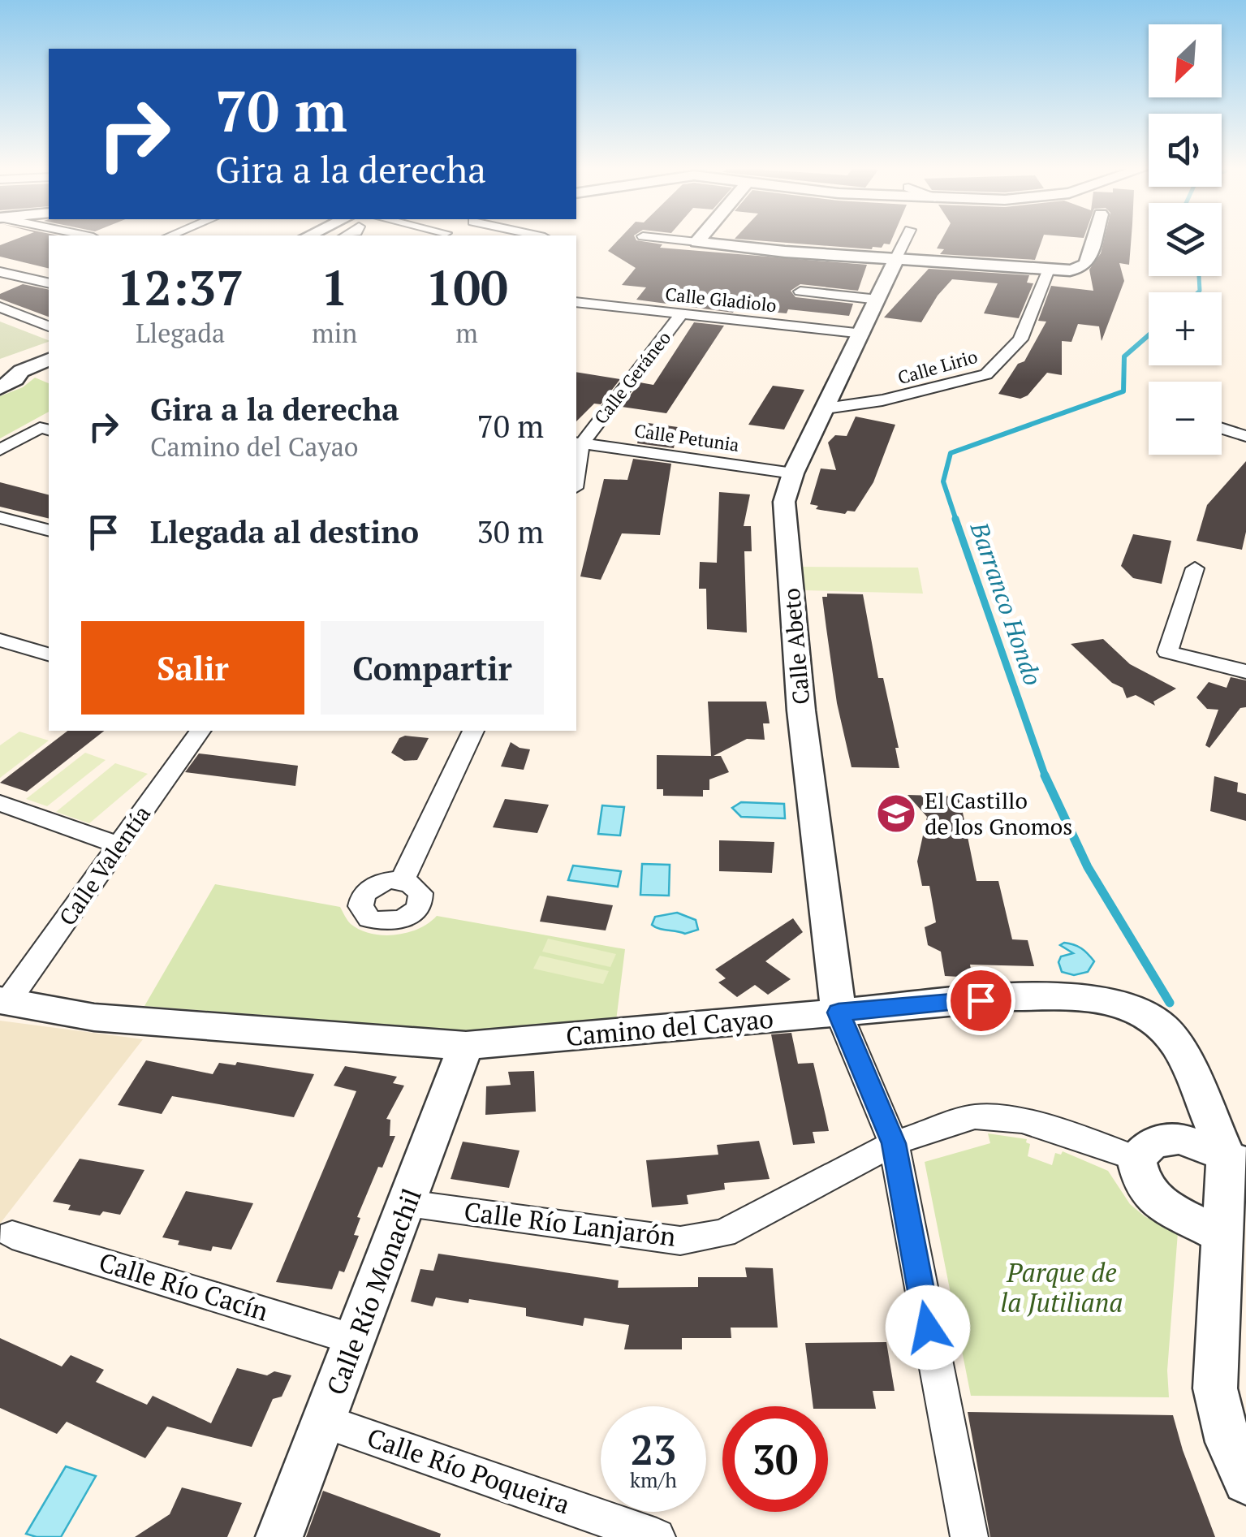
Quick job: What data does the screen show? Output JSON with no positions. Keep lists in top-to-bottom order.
{
  "streets": {
    "street": [
      "Calle Gladiolo",
      "Calle Lirio",
      "Calle Geráneo",
      "Calle Petunia",
      "Calle Abeto",
      "Calle Valentía",
      "Camino del Cayao",
      "Calle Río Lanjarón",
      "Calle Río Cacín",
      "Calle Río Monachil",
      "Calle Río Poqueira"
    ]
  },
  "crossings": [
    ["Calle Gladiolo", "Calle Geráneo"],
    ["Calle Gladiolo", "Calle Abeto"],
    ["Calle Lirio", "Calle Abeto"],
    ["Calle Geráneo", "Calle Petunia"],
    ["Calle Petunia", "Calle Abeto"],
    ["Calle Abeto", "Camino del Cayao"],
    ["Calle Valentía", "Camino del Cayao"],
    ["Camino del Cayao", "Calle Río Monachil"],
    ["Calle Río Lanjarón", "Calle Río Monachil"],
    ["Calle Río Cacín", "Calle Río Monachil"],
    ["Calle Río Monachil", "Calle Río Poqueira"]
  ],
  "water": ["Barranco Hondo"],
  "parks": ["Parque de la Jutiliana"],
  "places": {
    "school or university": ["El Castillo de los Gnomos"]
  },
  "north": "bottom left",
  "page": {
    "map_buttons": ["+", "−"],
    "turn": ["70 m", "Gira a la derecha"],
    "eta": [
      "12:37",
      "Llegada",
      "1",
      "min",
      "100",
      "m"
    ],
    "list": [
      {
        "name": "Gira a la derecha",
        "note": "Camino del Cayao",
        "value": "70 m"
      },
      {
        "name": "Llegada al destino",
        "value": "30 m"
      }
    ],
    "buttons": ["Salir", "Compartir"],
    "speed": "23 km/h",
    "limit": "30"
  }
}
